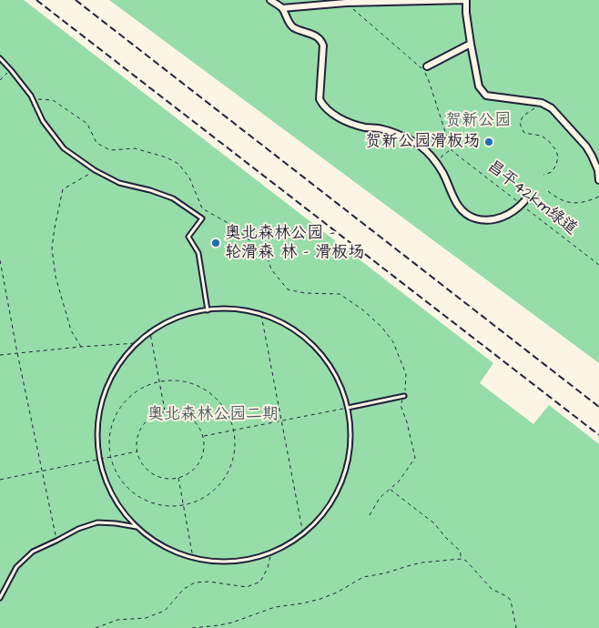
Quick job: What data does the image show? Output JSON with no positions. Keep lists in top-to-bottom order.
{
  "streets": {
    "path": ["昌平42km绿道"]
  },
  "parks": ["贺新公园", "奥北森林公园二期"],
  "places": ["贺新公园滑板场", "奥北森林公园 - 轮滑森 林 - 滑板场"]
}
